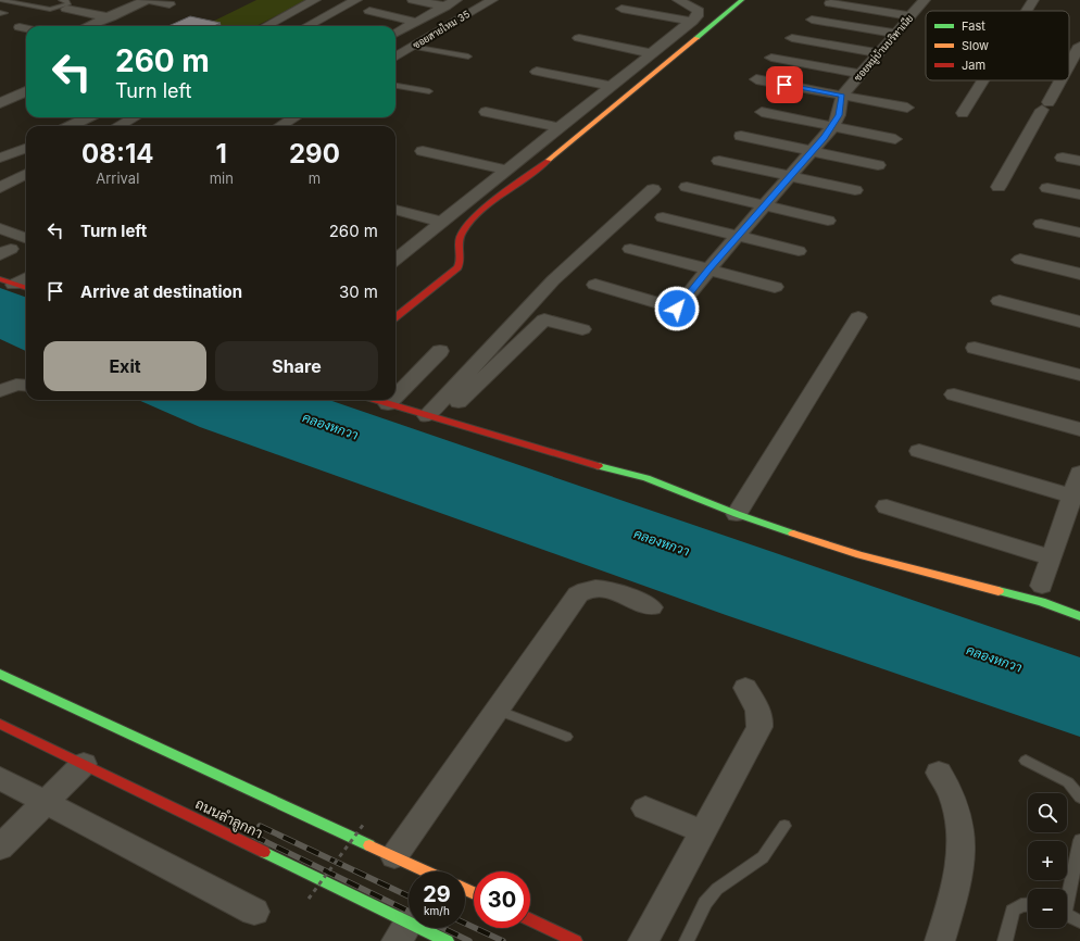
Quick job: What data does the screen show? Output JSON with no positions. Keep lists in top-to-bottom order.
{
  "streets": {
    "street": ["ซอยสายไหม 35", "ซอยหมู่บ้านบริทาเนีย", "ถนนลำลูกกา"]
  },
  "water": ["คลองหกวา"],
  "legend": ["Fast", "Slow", "Jam"],
  "page": {
    "turn": ["260 m", "Turn left"],
    "eta": [
      "08:14",
      "Arrival",
      "1",
      "min",
      "290",
      "m"
    ],
    "list": [
      {
        "name": "Turn left",
        "value": "260 m"
      },
      {
        "name": "Arrive at destination",
        "value": "30 m"
      }
    ],
    "buttons": ["Exit", "Share"],
    "map_buttons": ["+", "−"],
    "speed": "29 km/h",
    "limit": "30"
  }
}
